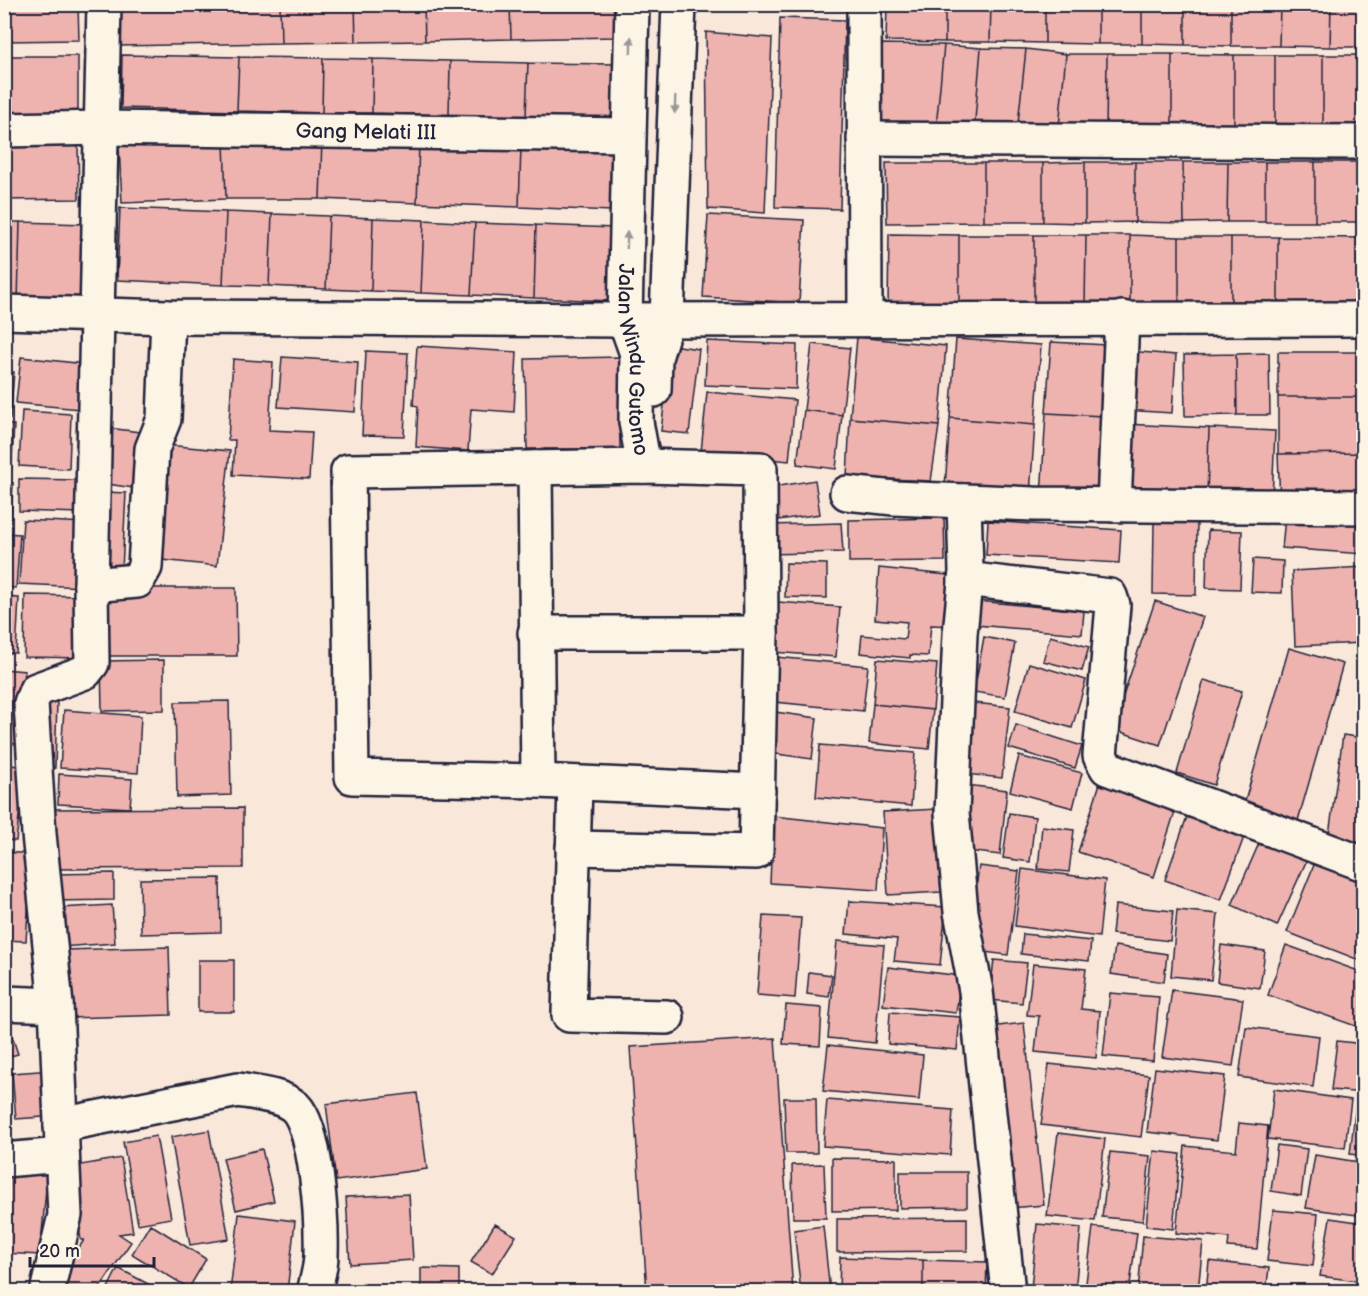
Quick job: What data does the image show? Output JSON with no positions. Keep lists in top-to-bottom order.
{
  "streets": {
    "street": ["Gang Melati III", "Jalan Windu Gutomo"]
  },
  "crossings": [
    ["Gang Melati III", "Jalan Windu Gutomo"]
  ],
  "scale_bar": "20 m"
}
